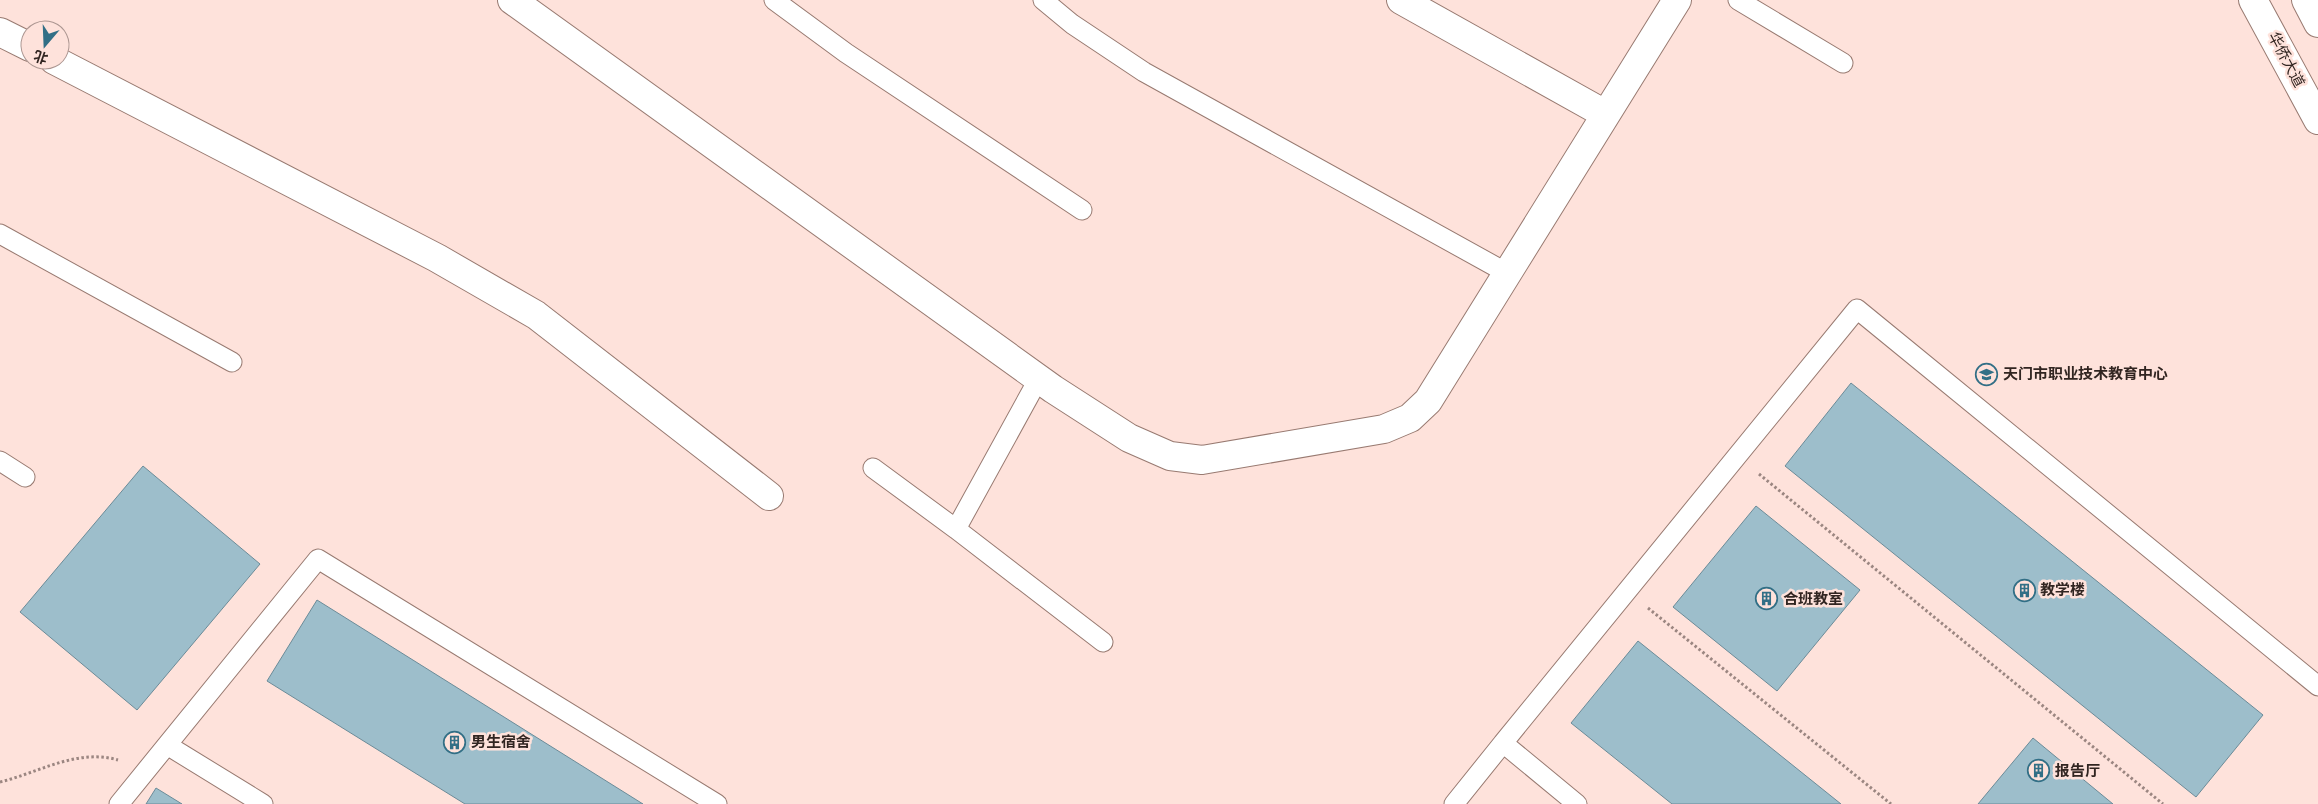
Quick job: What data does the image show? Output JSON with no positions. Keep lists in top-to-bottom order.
{
  "streets": {
    "street": ["华侨大道"]
  },
  "places": {
    "school or university": ["天门市职业技术教育中心"],
    "building": [
      "教学楼",
      "合班教室",
      "男生宿舍",
      "报告厅"
    ]
  },
  "north": "bottom"
}
